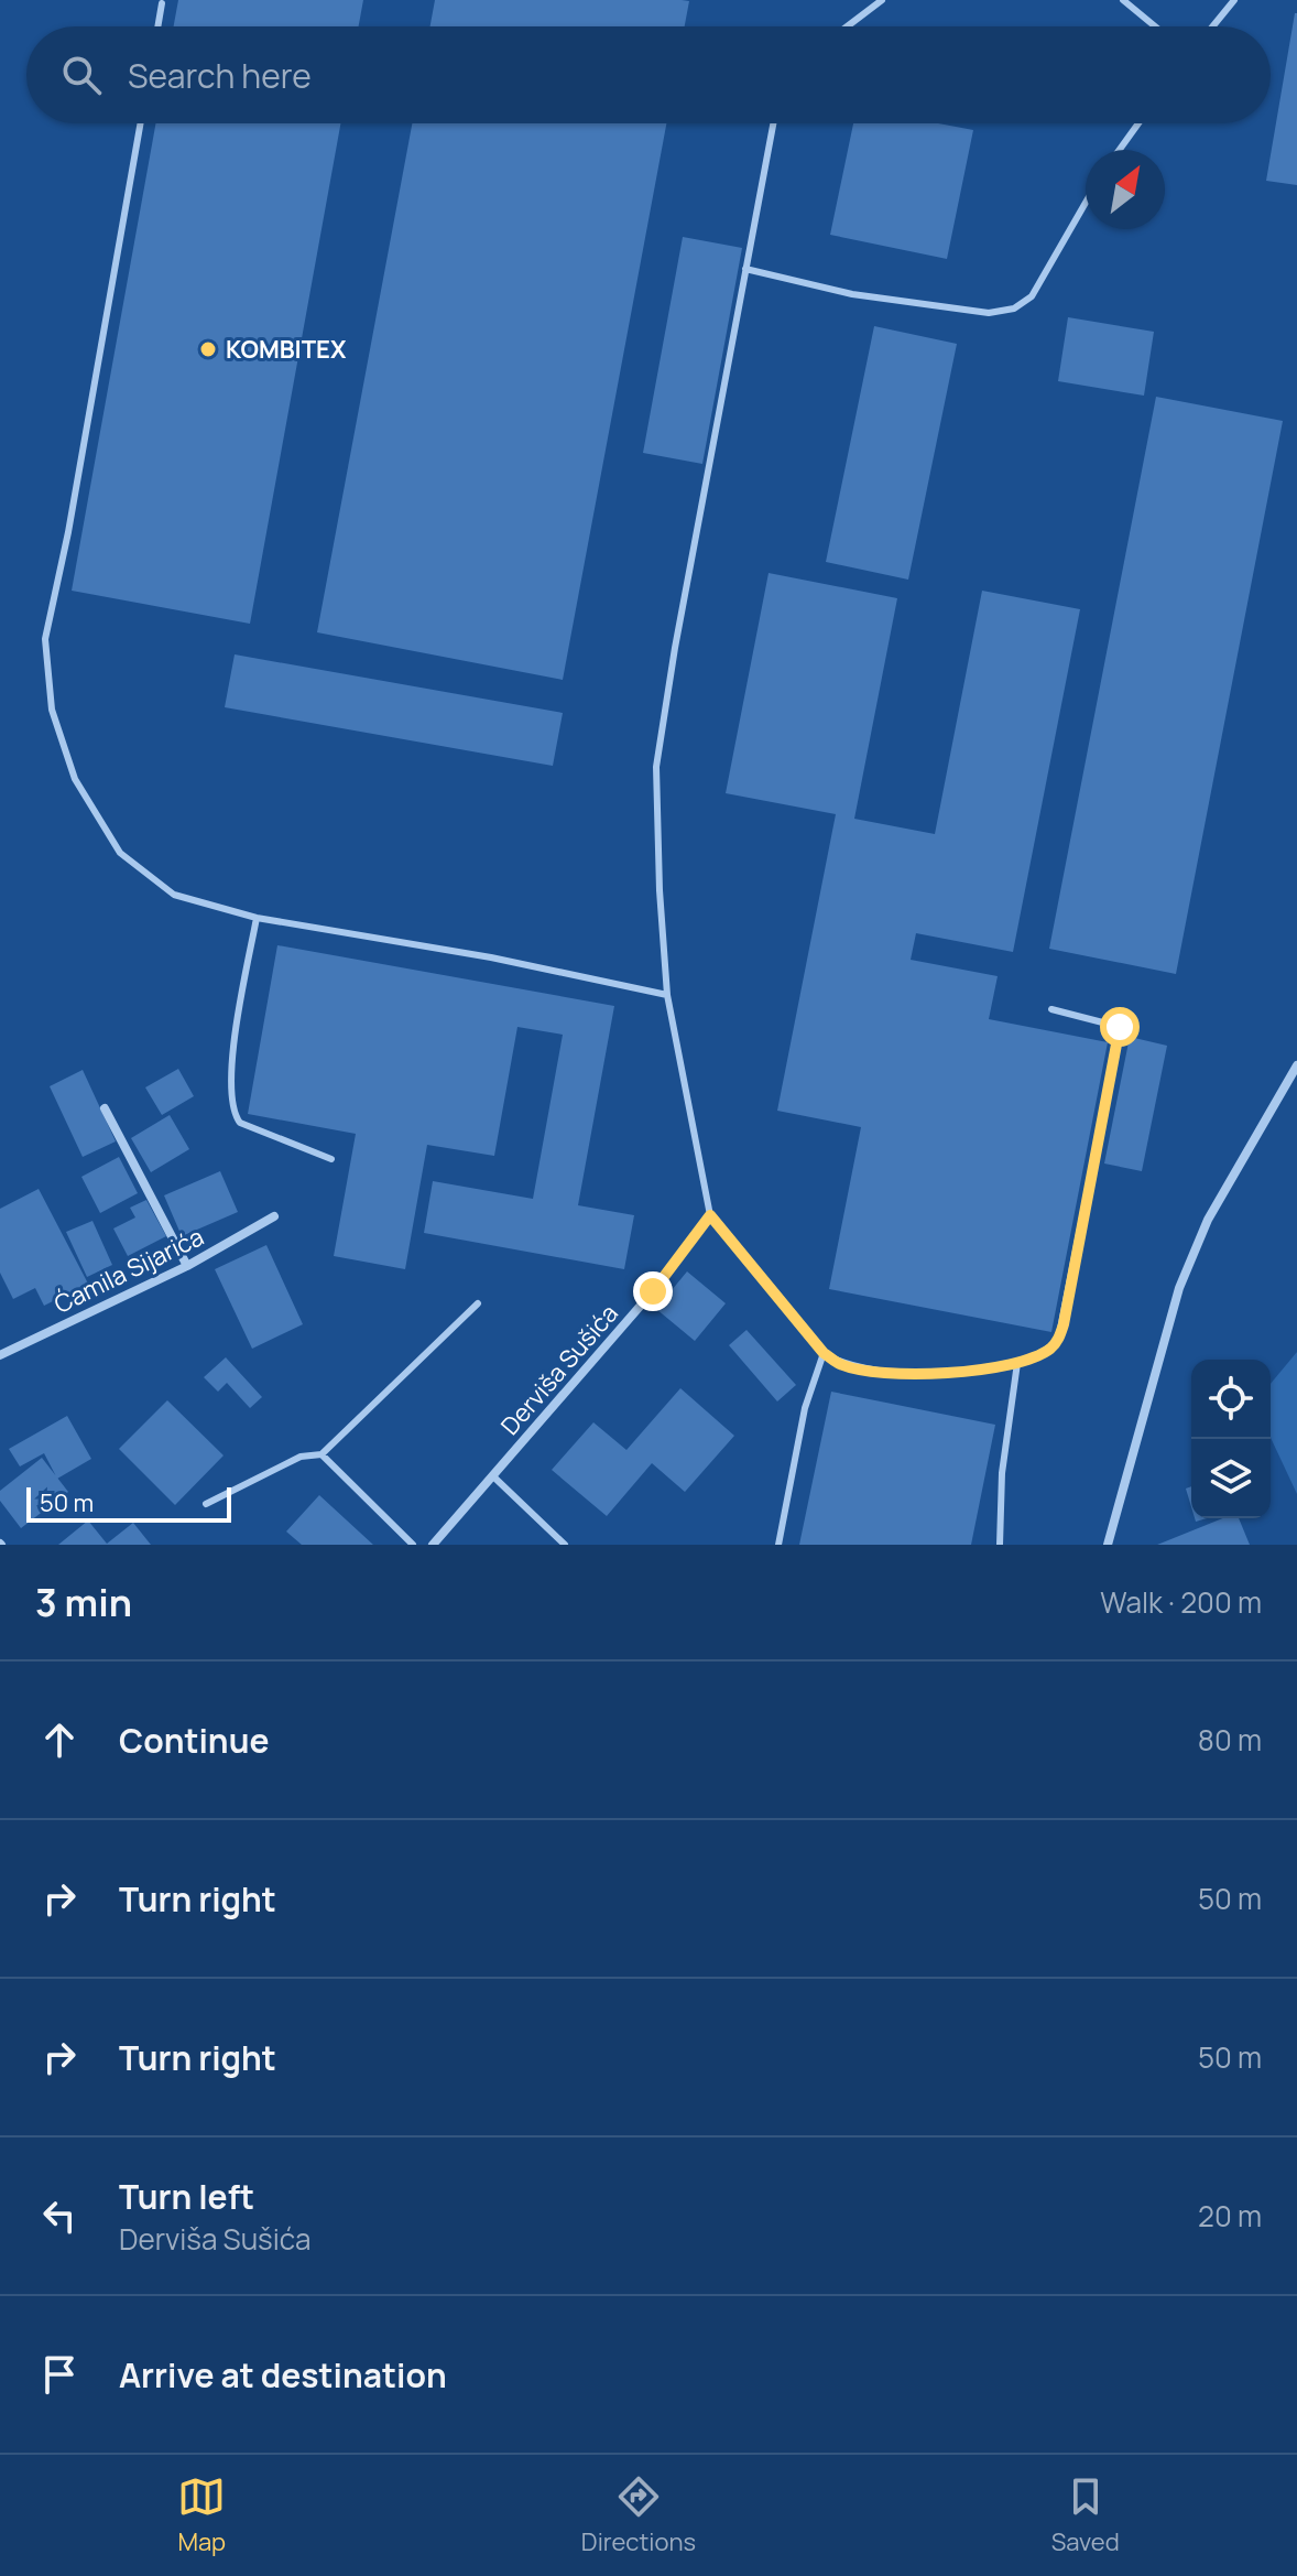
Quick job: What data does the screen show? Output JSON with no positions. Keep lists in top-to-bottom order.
{
  "streets": {
    "street": ["Ćamila Sijarića", "Derviša Sušića"]
  },
  "places": ["KOMBITEX"],
  "scale_bar": "50 m",
  "north": "top right",
  "page": {
    "search": "Search here",
    "scale": "50 m",
    "heading": ["3 min", "Walk · 200 m"],
    "list": [
      ["Continue", "80 m"],
      ["Turn right", "50 m"],
      ["Turn right", "50 m"],
      ["Turn left", "Derviša Sušića", "20 m"],
      "Arrive at destination"
    ],
    "nav": ["Map", "Directions", "Saved"]
  }
}
